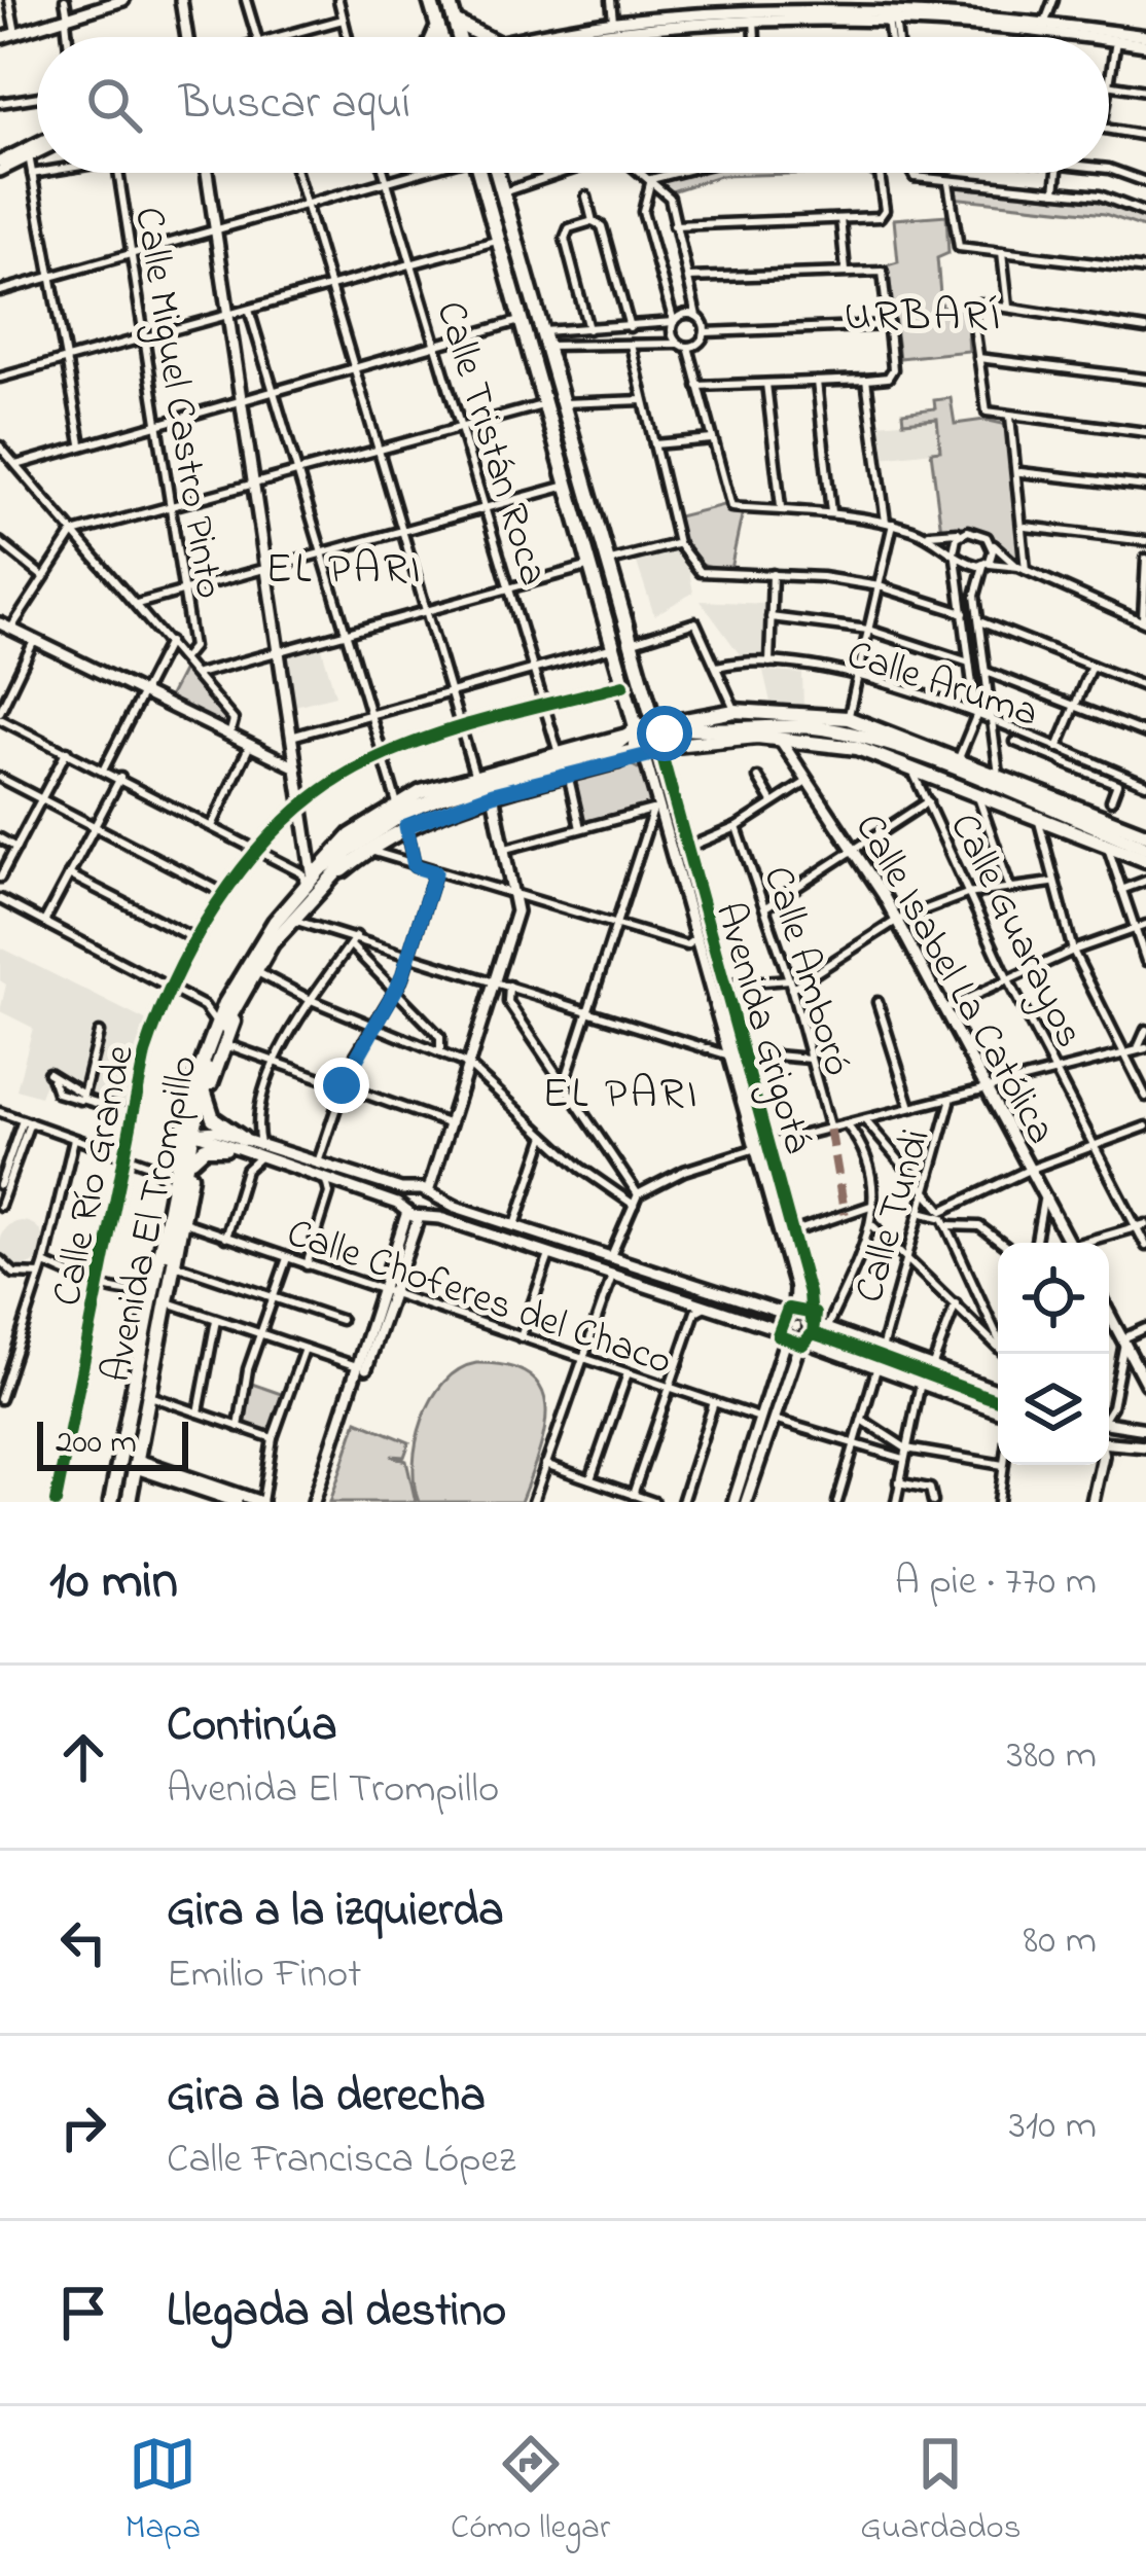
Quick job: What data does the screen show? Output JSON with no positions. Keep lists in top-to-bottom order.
{
  "streets": {
    "main road": ["Calle Isabel La Católica", "Avenida Grigotá", "Avenida El Trompillo"],
    "street": [
      "Calle Miguel Castro Pinto",
      "Calle Tristán Roca",
      "Calle Aruma",
      "Calle Guarayos",
      "Calle Amboró",
      "Calle Río Grande",
      "Calle Tundi",
      "Calle Choferes del Chaco"
    ]
  },
  "crossings": [
    ["Calle Tristán Roca", "Calle Río Grande"],
    ["Calle Tristán Roca", "Avenida El Trompillo"],
    ["Avenida Grigotá", "Avenida El Trompillo"],
    ["Avenida Grigotá", "Calle Choferes del Chaco"],
    ["Avenida El Trompillo", "Calle Choferes del Chaco"]
  ],
  "districts": ["URBARÍ", "EL PARI", "EL PARI"],
  "scale_bar": "200 m",
  "page": {
    "search": "Buscar aquí",
    "scale": "200 m",
    "heading": ["10 min", "A pie · 770 m"],
    "list": [
      ["Continúa", "Avenida El Trompillo", "380 m"],
      ["Gira a la izquierda", "Emilio Finot", "80 m"],
      ["Gira a la derecha", "Calle Francisca López", "310 m"],
      "Llegada al destino"
    ],
    "nav": ["Mapa", "Cómo llegar", "Guardados"]
  }
}
